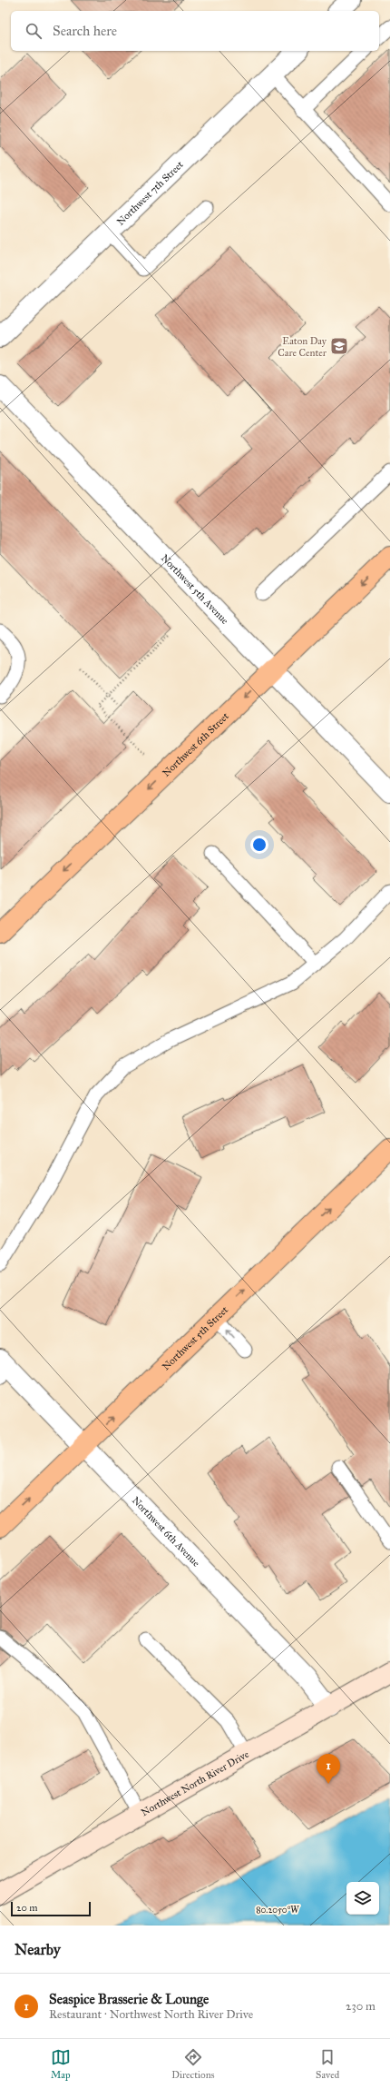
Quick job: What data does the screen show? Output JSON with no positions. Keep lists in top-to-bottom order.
{
  "streets": {
    "main road": ["Northwest 6th Street", "Northwest 5th Street"],
    "street": [
      "Northwest 7th Street",
      "Northwest 5th Avenue",
      "Northwest 6th Avenue",
      "Northwest North River Drive"
    ]
  },
  "crossings": [
    ["Northwest 5th Avenue", "Northwest 6th Street"],
    ["Northwest 5th Street", "Northwest 6th Avenue"],
    ["Northwest 6th Avenue", "Northwest North River Drive"]
  ],
  "one_way": ["Northwest 6th Street", "Northwest 5th Street"],
  "places": {
    "school or university": ["Eaton Day Care Center"]
  },
  "scale_bar": "20 m",
  "page": {
    "search": "Search here",
    "pins": "1",
    "scale": "20 m",
    "heading": "Nearby",
    "list": [
      {
        "mark": "1",
        "name": "Seaspice Brasserie & Lounge",
        "note": "Restaurant · Northwest North River Drive",
        "value": "230 m"
      }
    ],
    "nav": ["Map", "Directions", "Saved"]
  },
  "coordinates": ["80.2050°W"]
}
